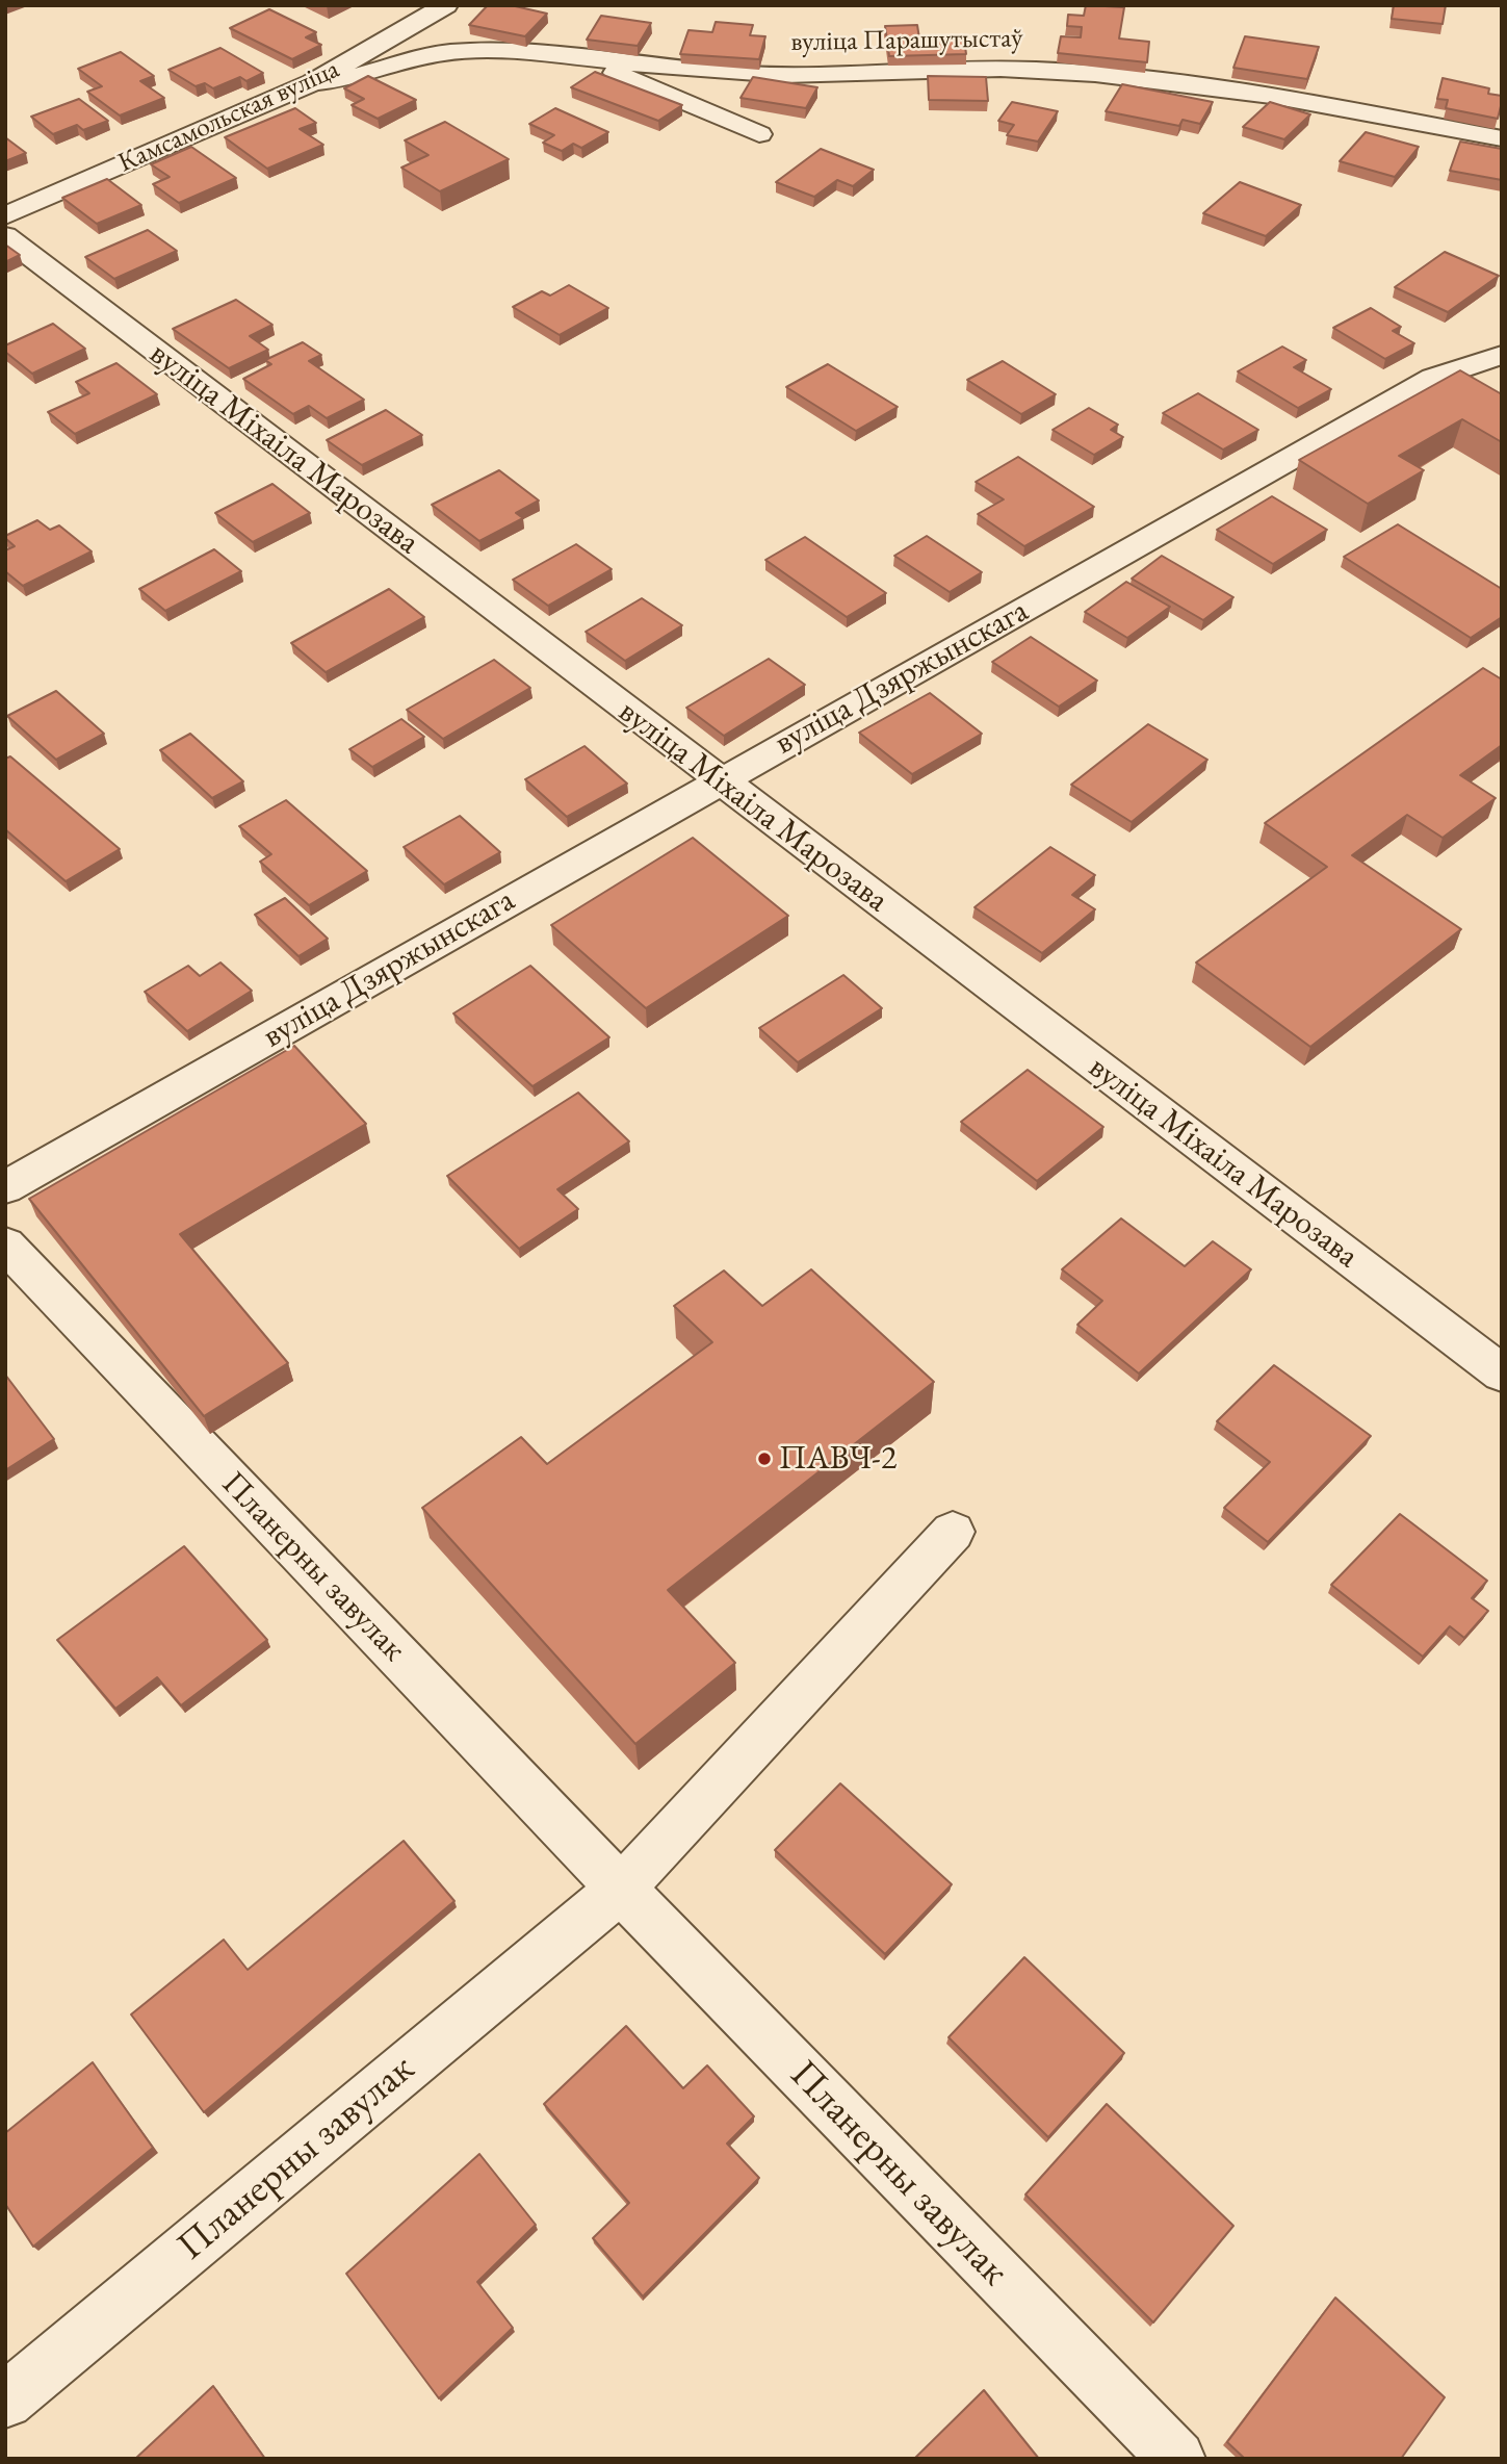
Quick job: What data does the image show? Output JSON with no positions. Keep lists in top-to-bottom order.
{
  "streets": {
    "street": [
      "вуліца Парашутыстаў",
      "Камсамольская вуліца",
      "вуліца Міхаіла Марозава",
      "вуліца Дзяржынскага",
      "Планерны завулак"
    ]
  },
  "crossings": [
    ["вуліца Парашутыстаў", "Камсамольская вуліца"],
    ["вуліца Міхаіла Марозава", "вуліца Дзяржынскага"]
  ],
  "places": ["ПАВЧ-2"]
}
